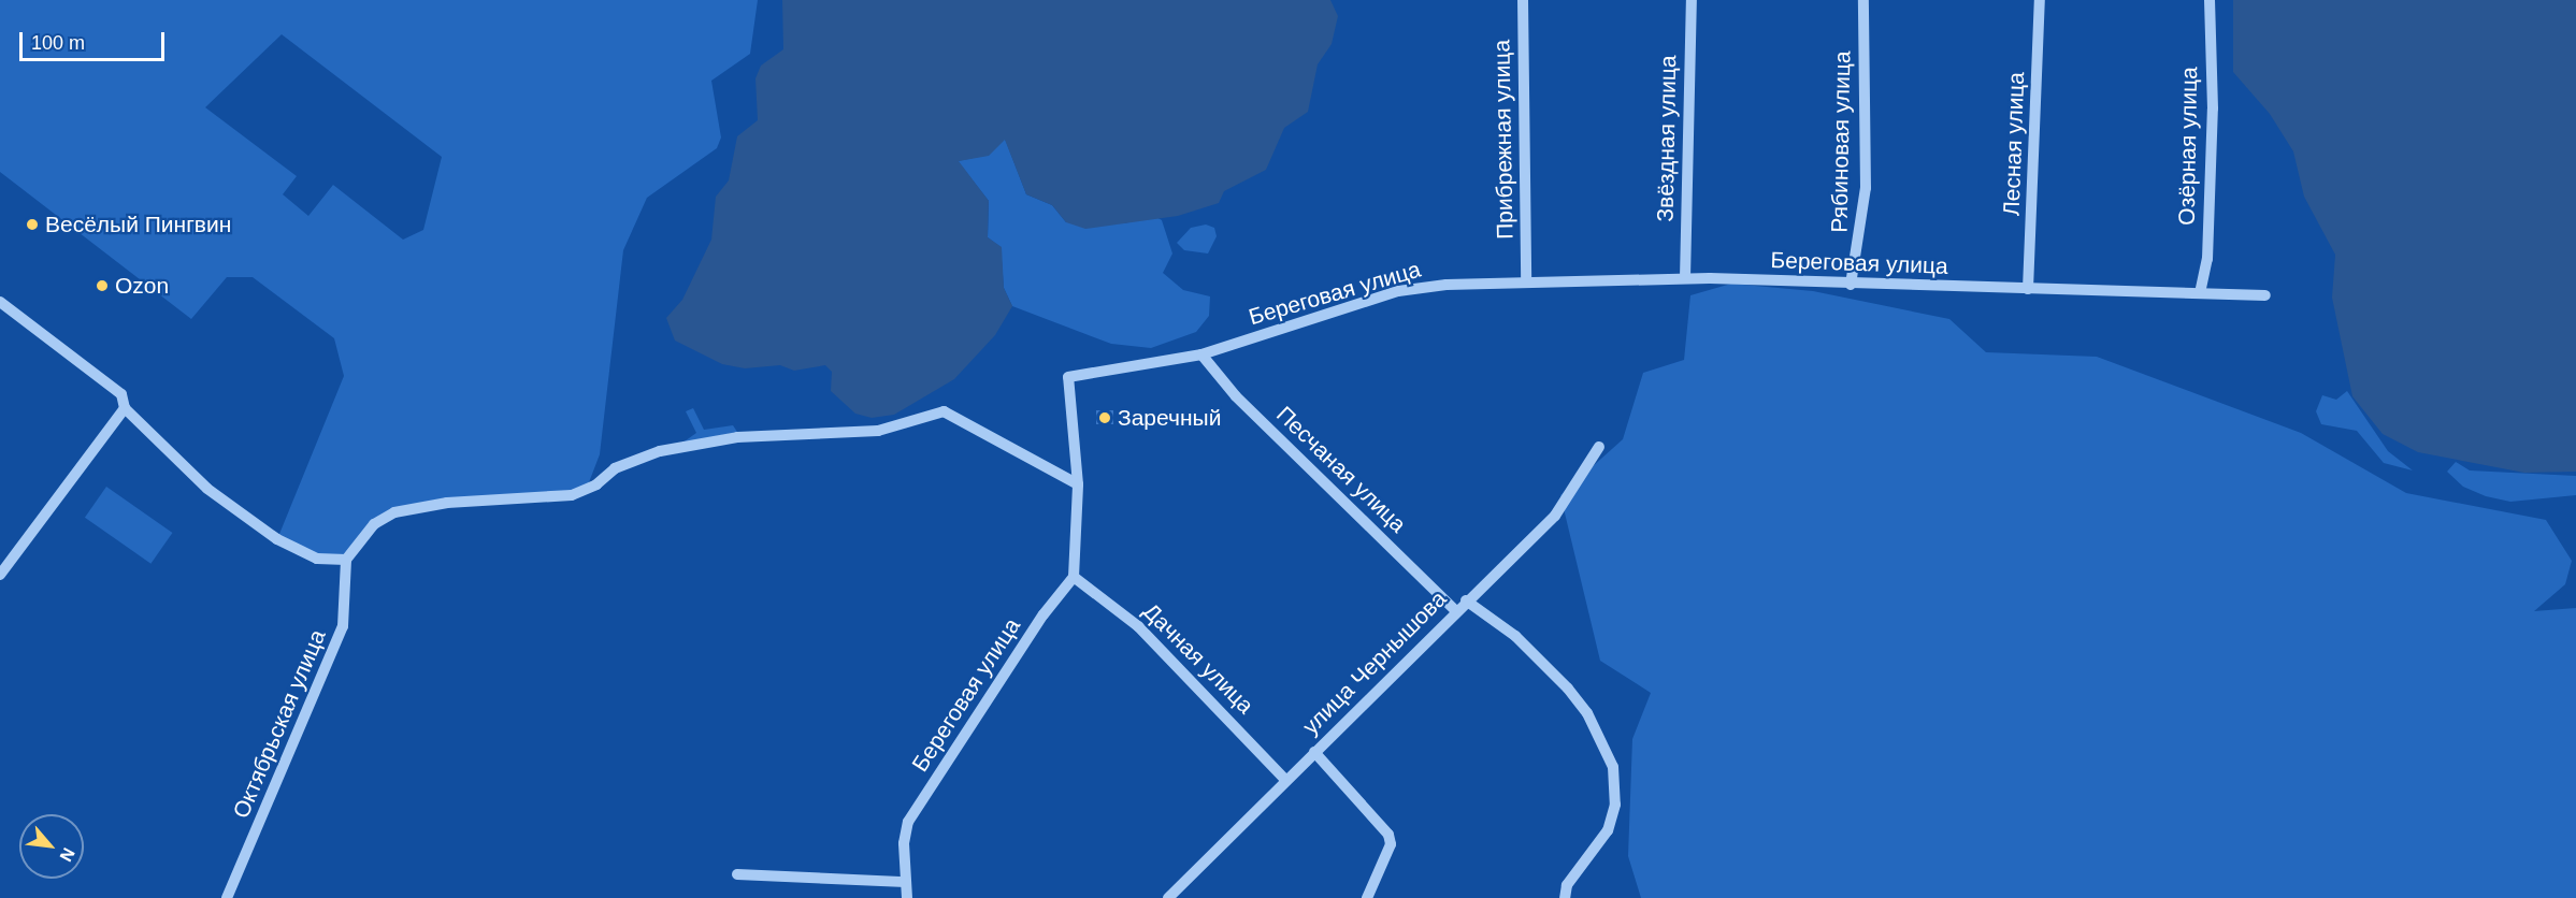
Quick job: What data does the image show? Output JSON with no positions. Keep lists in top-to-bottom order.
{
  "streets": {
    "street": [
      "Звёздная улица",
      "Прибрежная улица",
      "Рябиновая улица",
      "Лесная улица",
      "Озёрная улица",
      "Береговая улица",
      "Песчаная улица",
      "Дачная улица",
      "улица Чернышова",
      "Октябрьская улица"
    ]
  },
  "crossings": [
    ["Звёздная улица", "Береговая улица"],
    ["Прибрежная улица", "Береговая улица"],
    ["Рябиновая улица", "Береговая улица"],
    ["Лесная улица", "Береговая улица"],
    ["Озёрная улица", "Береговая улица"],
    ["Береговая улица", "Песчаная улица"],
    ["Береговая улица", "Дачная улица"],
    ["Песчаная улица", "улица Чернышова"],
    ["Дачная улица", "улица Чернышова"]
  ],
  "places": ["Весёлый Пингвин", "Ozon", "Заречный"],
  "scale_bar": "100 m",
  "north": "bottom right"
}
